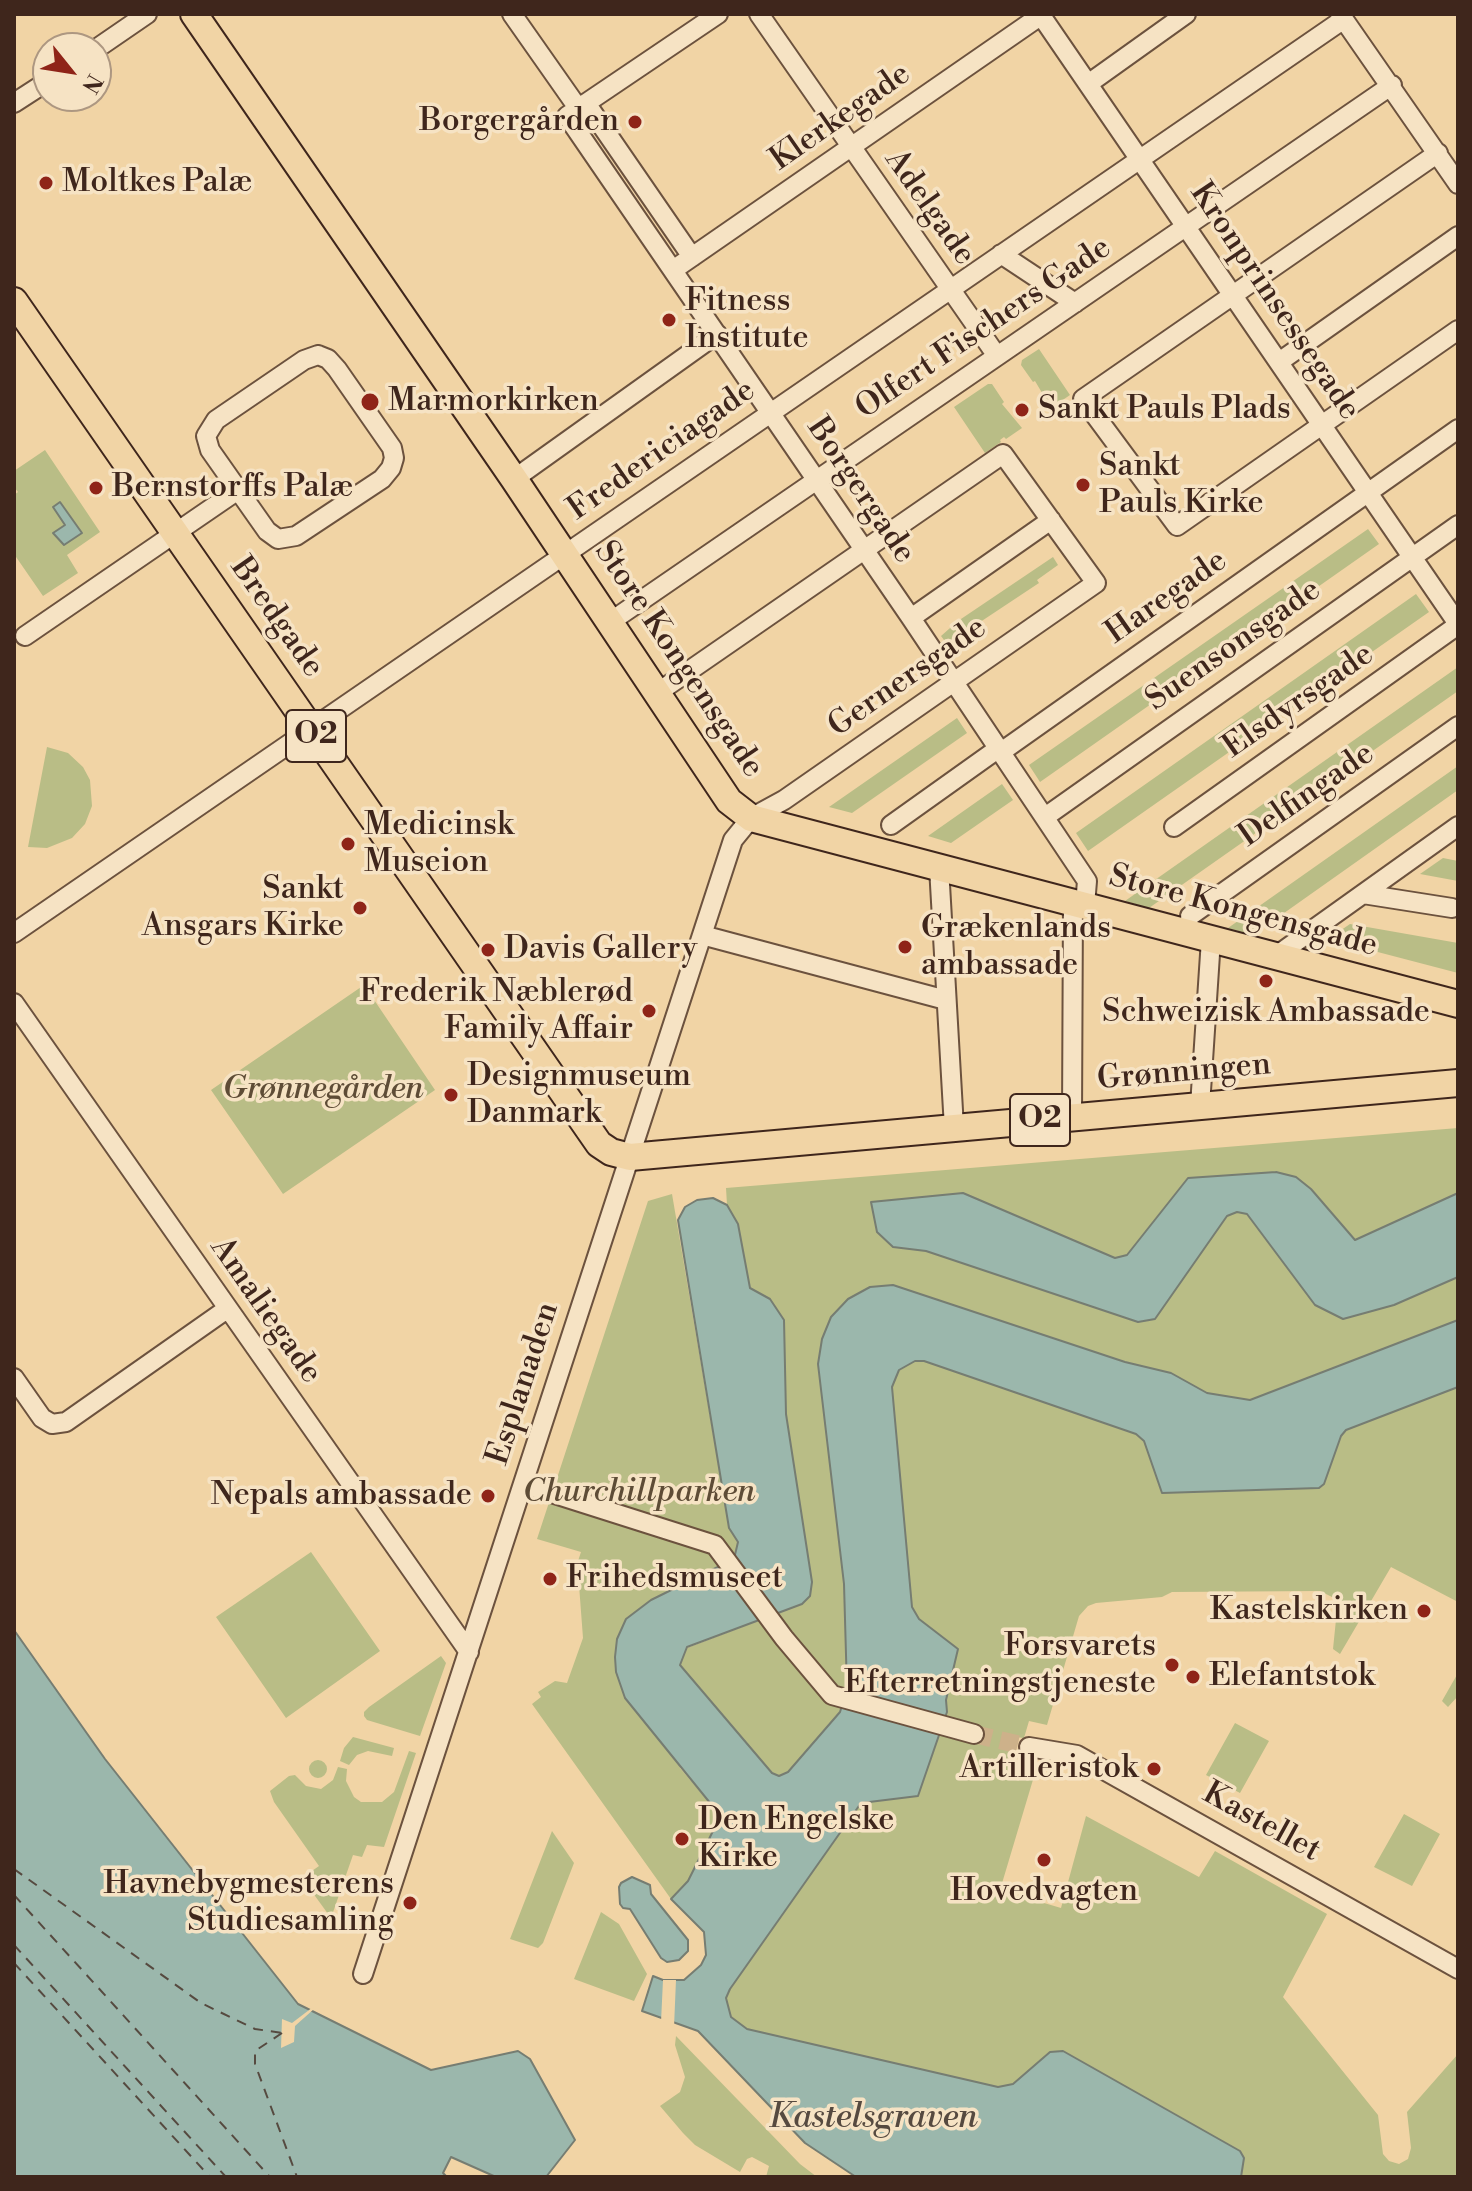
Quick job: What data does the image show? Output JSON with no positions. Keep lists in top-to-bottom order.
{
  "streets": {
    "main road": [
      "Bredgade",
      "Store Kongensgade",
      "O2",
      "Grønningen"
    ],
    "street": [
      "Klerkegade",
      "Adelgade",
      "Kronprinsessegade",
      "Olfert Fischers Gade",
      "Fredericiagade",
      "Borgergade",
      "Haregade",
      "Suensonsgade",
      "Gernersgade",
      "Elsdyrsgade",
      "Delfingade",
      "Amaliegade",
      "Esplanaden",
      "Kastellet"
    ]
  },
  "crossings": [
    ["Klerkegade", "Adelgade"],
    ["Klerkegade", "Kronprinsessegade"],
    ["Klerkegade", "Borgergade"],
    ["Adelgade", "Olfert Fischers Gade"],
    ["Adelgade", "Fredericiagade"],
    ["Kronprinsessegade", "Olfert Fischers Gade"],
    ["Kronprinsessegade", "Fredericiagade"],
    ["Kronprinsessegade", "Haregade"],
    ["Kronprinsessegade", "Suensonsgade"],
    ["Kronprinsessegade", "Elsdyrsgade"],
    ["Olfert Fischers Gade", "Borgergade"],
    ["Olfert Fischers Gade", "Store Kongensgade"],
    ["Fredericiagade", "Borgergade"],
    ["Fredericiagade", "Bredgade"],
    ["Fredericiagade", "Store Kongensgade"],
    ["Borgergade", "Haregade"],
    ["Borgergade", "Suensonsgade"],
    ["Borgergade", "Store Kongensgade"],
    ["Borgergade", "Gernersgade"],
    ["Borgergade", "Grønningen"],
    ["Bredgade", "Grønningen"],
    ["Bredgade", "Esplanaden"],
    ["Store Kongensgade", "Gernersgade"],
    ["Store Kongensgade", "Esplanaden"],
    ["Gernersgade", "Esplanaden"],
    ["Grønningen", "Esplanaden"],
    ["Amaliegade", "Esplanaden"]
  ],
  "water": ["Kastelsgraven"],
  "parks": ["Grønnegården", "Churchillparken"],
  "places": [
    "Borgergården",
    "Moltkes Palæ",
    "Fitness Institute",
    "Marmorkirken",
    "Sankt Pauls Plads",
    "Sankt Pauls Kirke",
    "Bernstorffs Palæ",
    "Medicinsk Museion",
    "Sankt Ansgars Kirke",
    "Grækenlands ambassade",
    "Davis Gallery",
    "Schweizisk Ambassade",
    "Frederik Næblerød Family Affair",
    "Designmuseum Danmark",
    "Nepals ambassade",
    "Frihedsmuseet",
    "Kastelskirken",
    "Forsvarets Efterretningstjeneste",
    "Elefantstok",
    "Artilleristok",
    "Den Engelske Kirke",
    "Hovedvagten",
    "Havnebygmesterens Studiesamling"
  ],
  "north": "bottom right"
}
